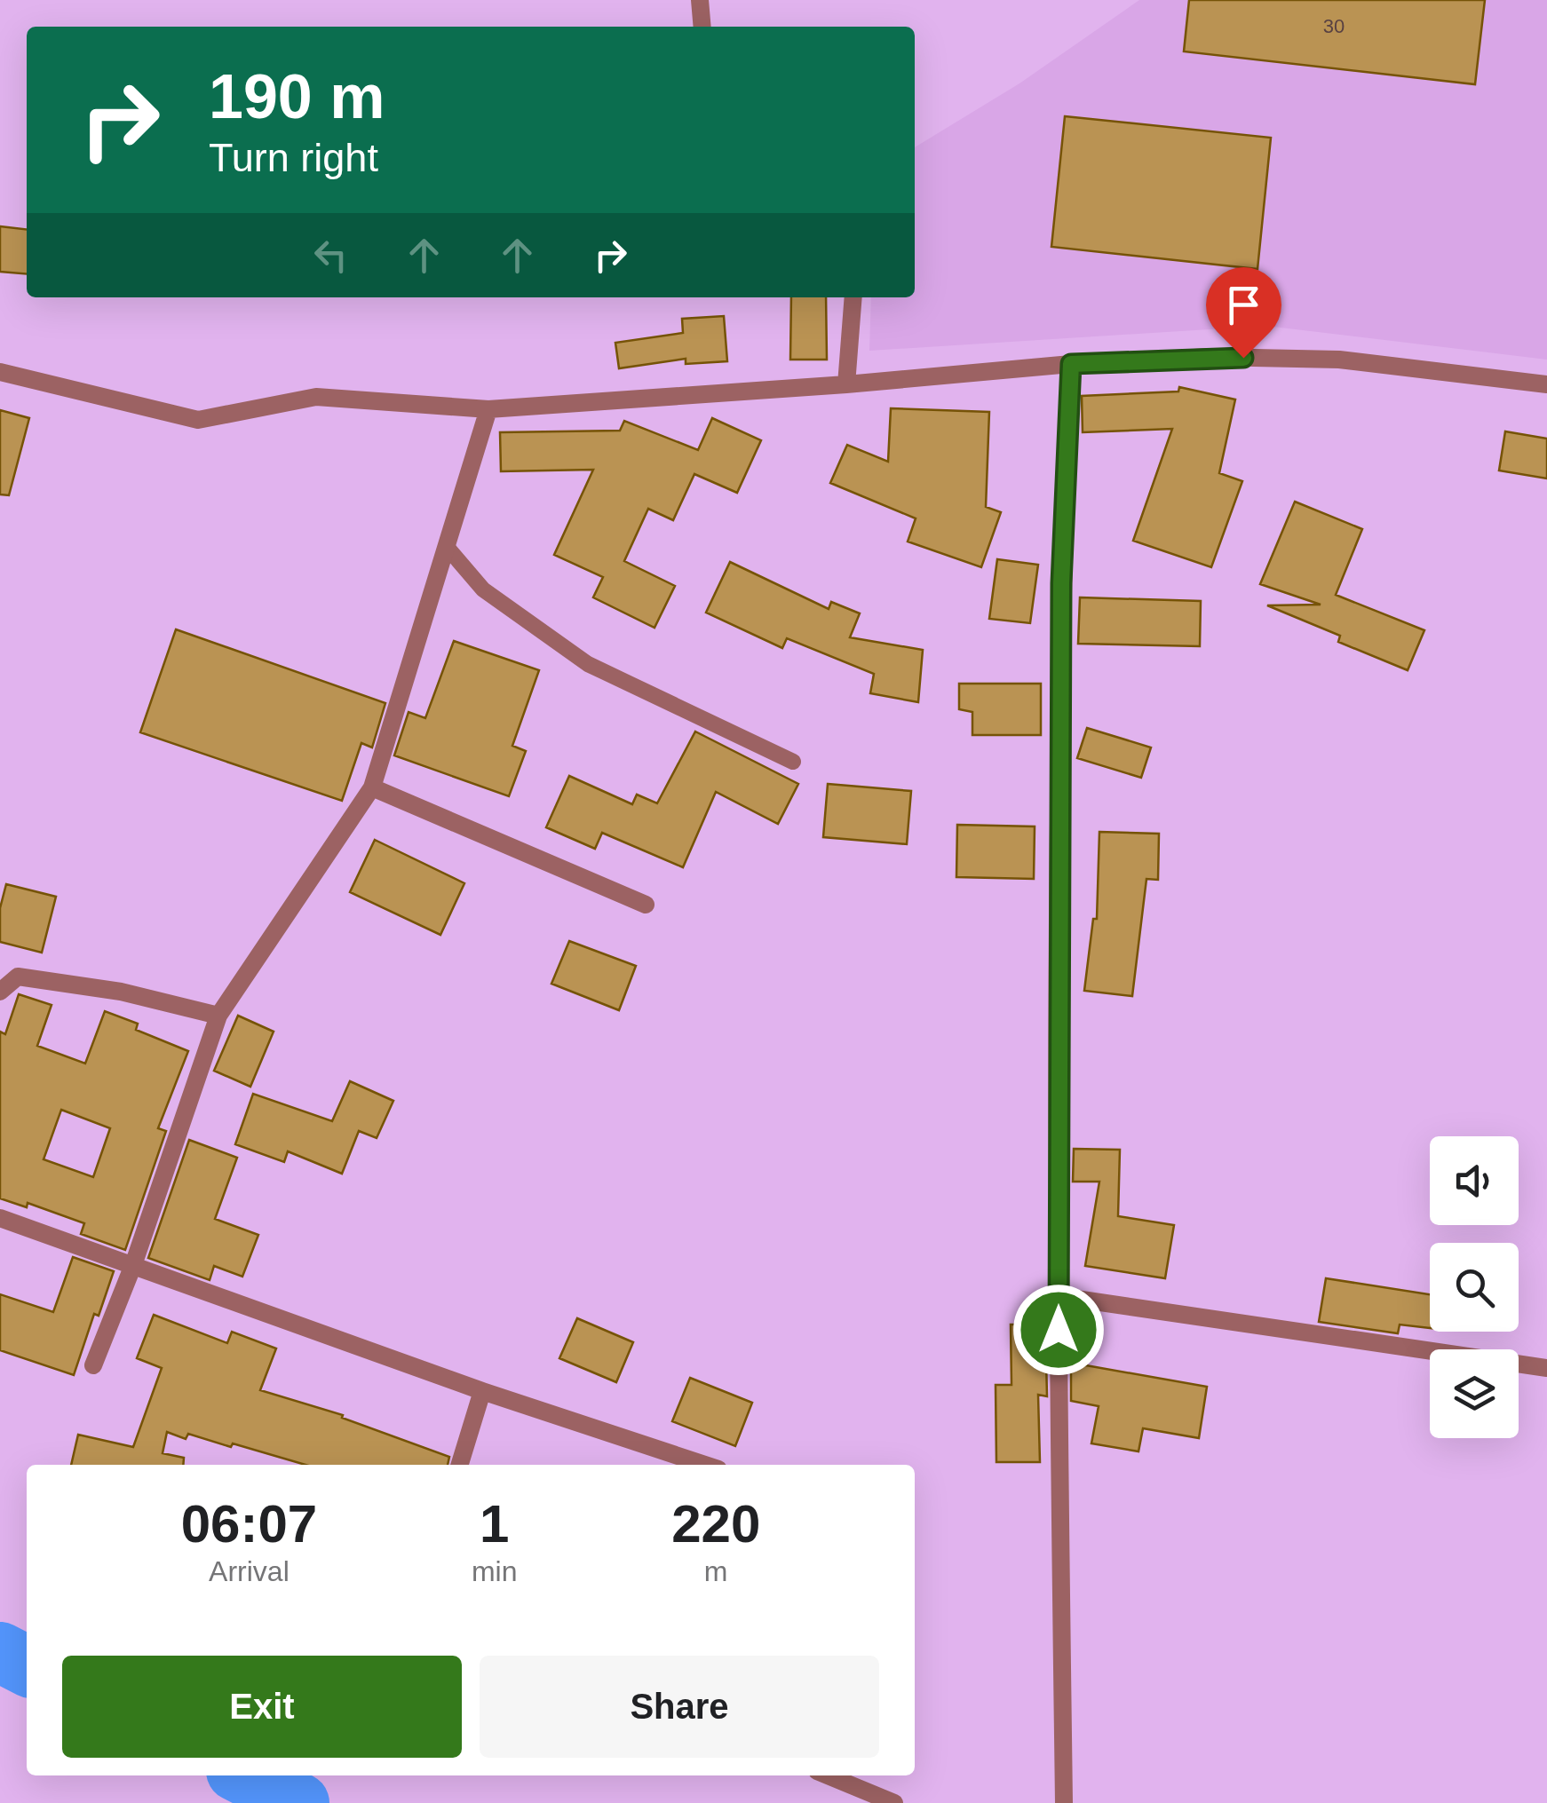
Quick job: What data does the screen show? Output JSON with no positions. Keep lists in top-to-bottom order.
{
  "house_numbers": ["30"],
  "page": {
    "turn": ["190 m", "Turn right"],
    "eta": [
      "06:07",
      "Arrival",
      "1",
      "min",
      "220",
      "m"
    ],
    "buttons": ["Exit", "Share"]
  }
}
